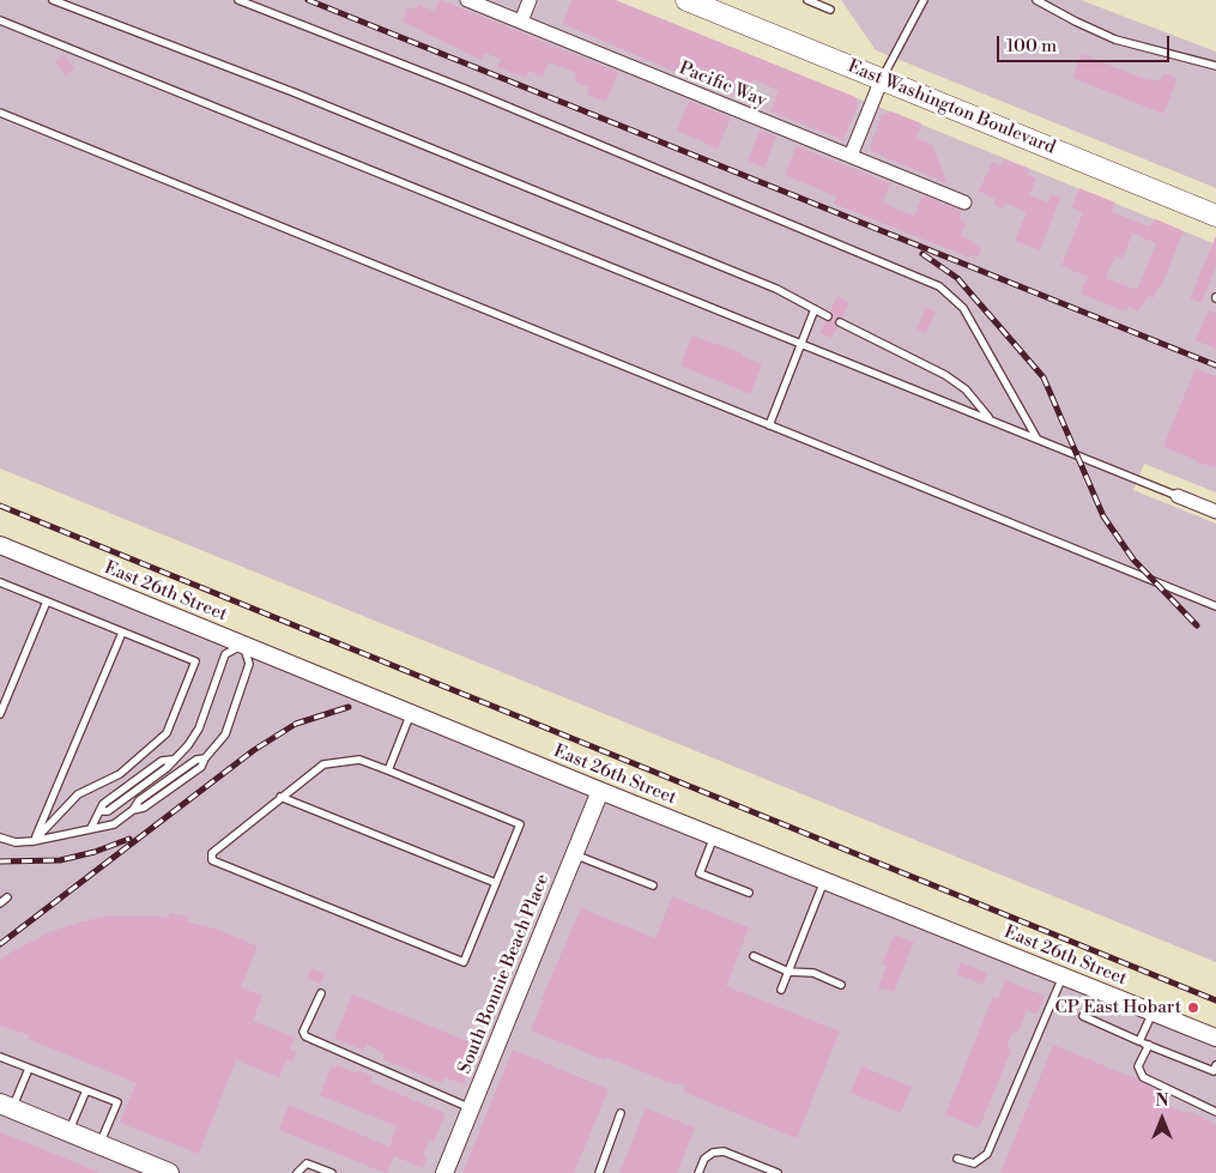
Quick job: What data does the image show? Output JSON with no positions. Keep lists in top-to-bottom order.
{
  "streets": {
    "main road": ["East Washington Boulevard"],
    "street": ["Pacific Way", "East 26th Street", "South Bonnie Beach Place"]
  },
  "crossings": [
    ["East 26th Street", "South Bonnie Beach Place"]
  ],
  "places": ["CP East Hobart"],
  "scale_bar": "100 m",
  "north": "top"
}
